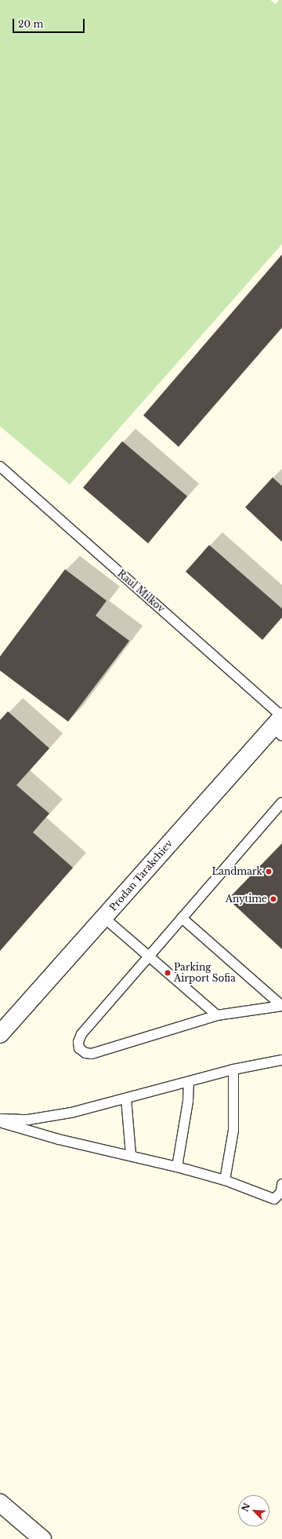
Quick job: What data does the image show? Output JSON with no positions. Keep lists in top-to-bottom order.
{
  "streets": {
    "street": ["Prodan Tarakchiev"],
    "lane": ["Raul Milkov"]
  },
  "crossings": [
    ["Raul Milkov", "Prodan Tarakchiev"]
  ],
  "places": ["Landmark", "Anytime", "Parking Airport Sofia"],
  "scale_bar": "20 m",
  "north": "top left"
}
